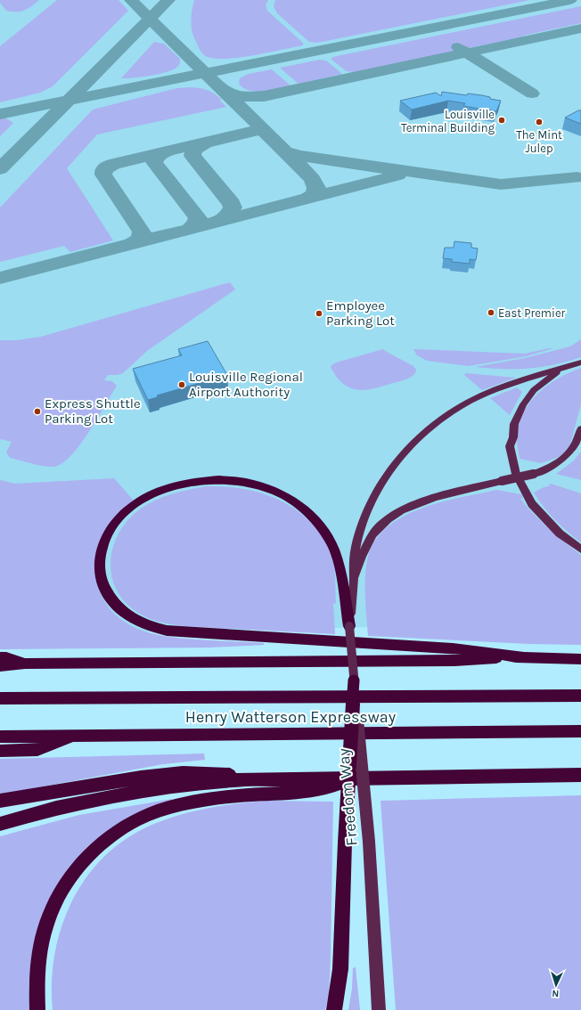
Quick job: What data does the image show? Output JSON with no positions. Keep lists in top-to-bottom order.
{
  "streets": {
    "highway": ["Henry Watterson Expressway"],
    "main road": ["Freedom Way"]
  },
  "places": [
    "Louisville Terminal Building",
    "The Mint Julep",
    "East Premier",
    "Employee Parking Lot",
    "Louisville Regional Airport Authority",
    "Express Shuttle Parking Lot"
  ],
  "north": "bottom"
}
